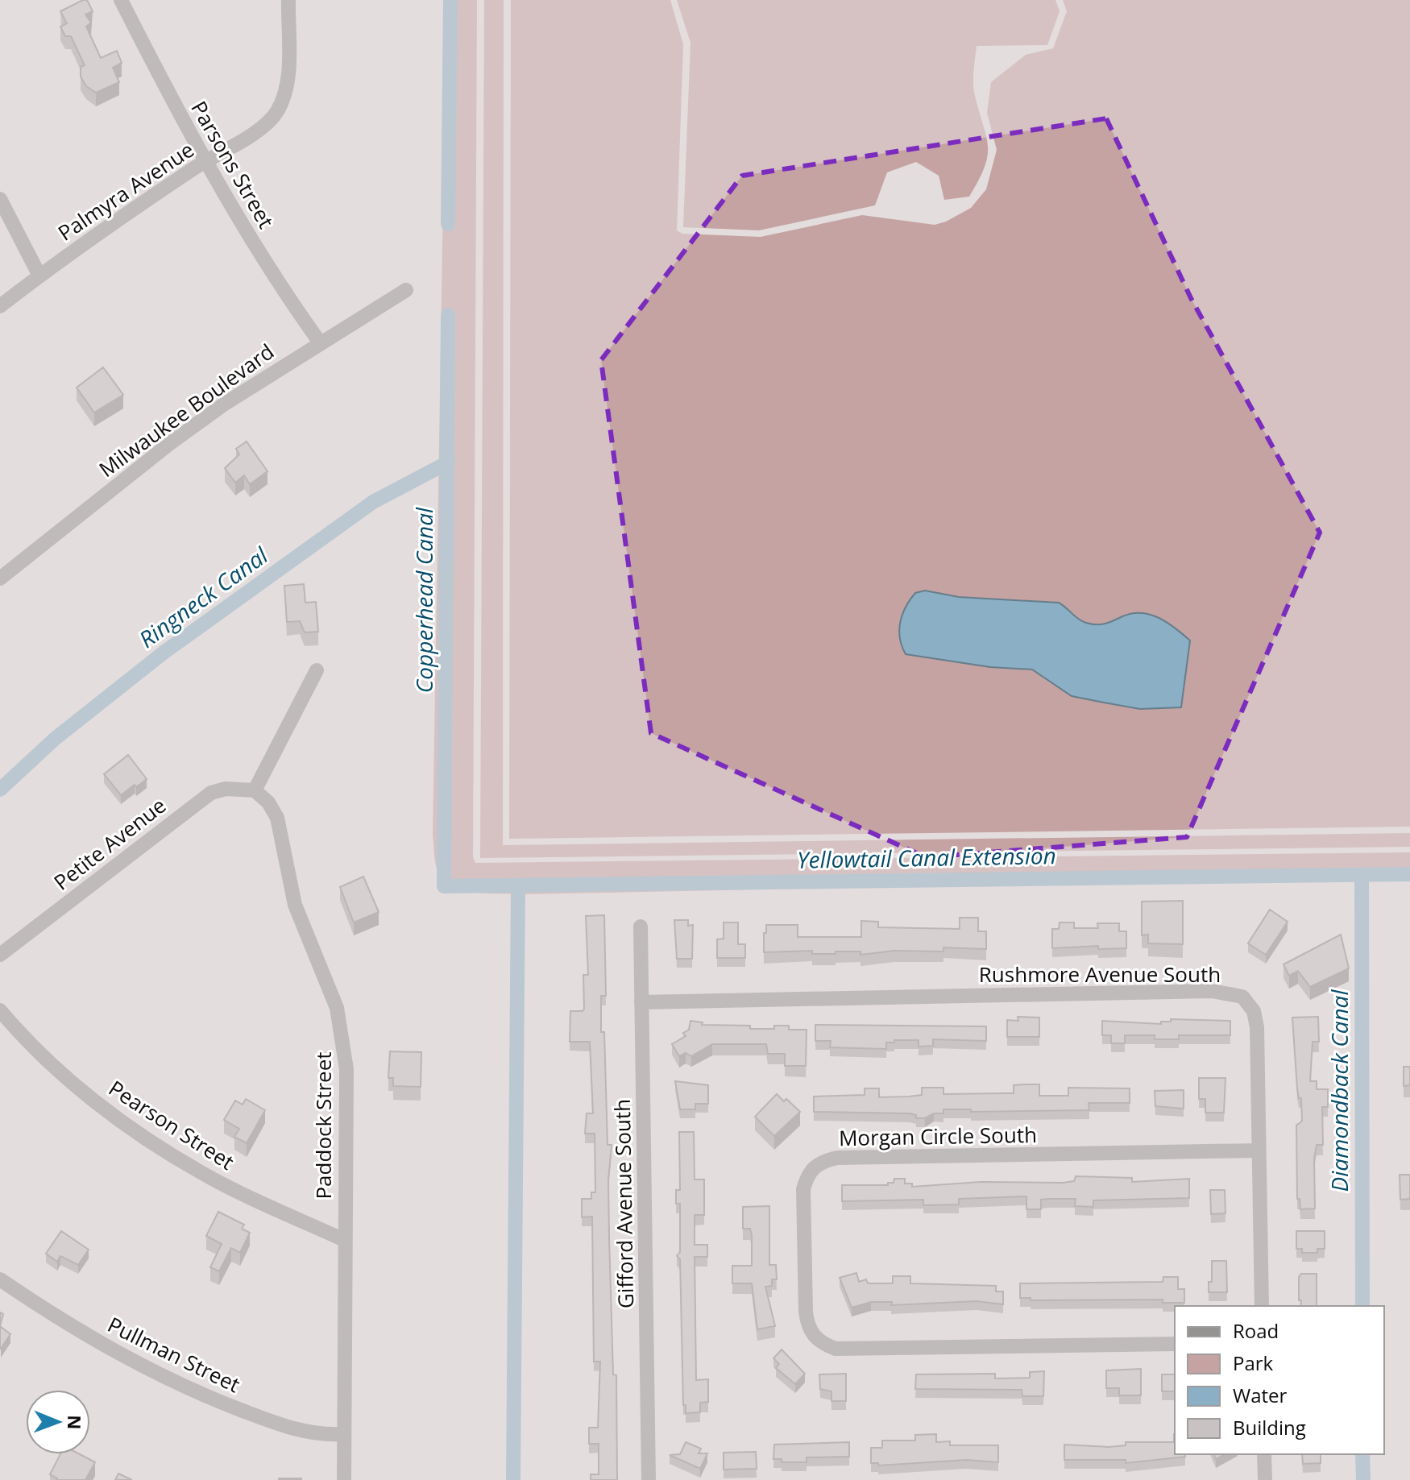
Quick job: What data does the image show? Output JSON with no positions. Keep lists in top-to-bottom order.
{
  "streets": {
    "street": [
      "Parsons Street",
      "Palmyra Avenue",
      "Milwaukee Boulevard",
      "Petite Avenue",
      "Rushmore Avenue South",
      "Pearson Street",
      "Paddock Street",
      "Morgan Circle South",
      "Gifford Avenue South",
      "Pullman Street"
    ]
  },
  "crossings": [
    ["Parsons Street", "Palmyra Avenue"],
    ["Parsons Street", "Milwaukee Boulevard"],
    ["Petite Avenue", "Paddock Street"],
    ["Rushmore Avenue South", "Morgan Circle South"],
    ["Rushmore Avenue South", "Gifford Avenue South"],
    ["Pearson Street", "Paddock Street"],
    ["Paddock Street", "Pullman Street"]
  ],
  "water": [
    "Ringneck Canal",
    "Copperhead Canal",
    "Yellowtail Canal Extension",
    "Diamondback Canal"
  ],
  "legend": [
    "Road",
    "Park",
    "Water",
    "Building"
  ],
  "north": "right"
}
